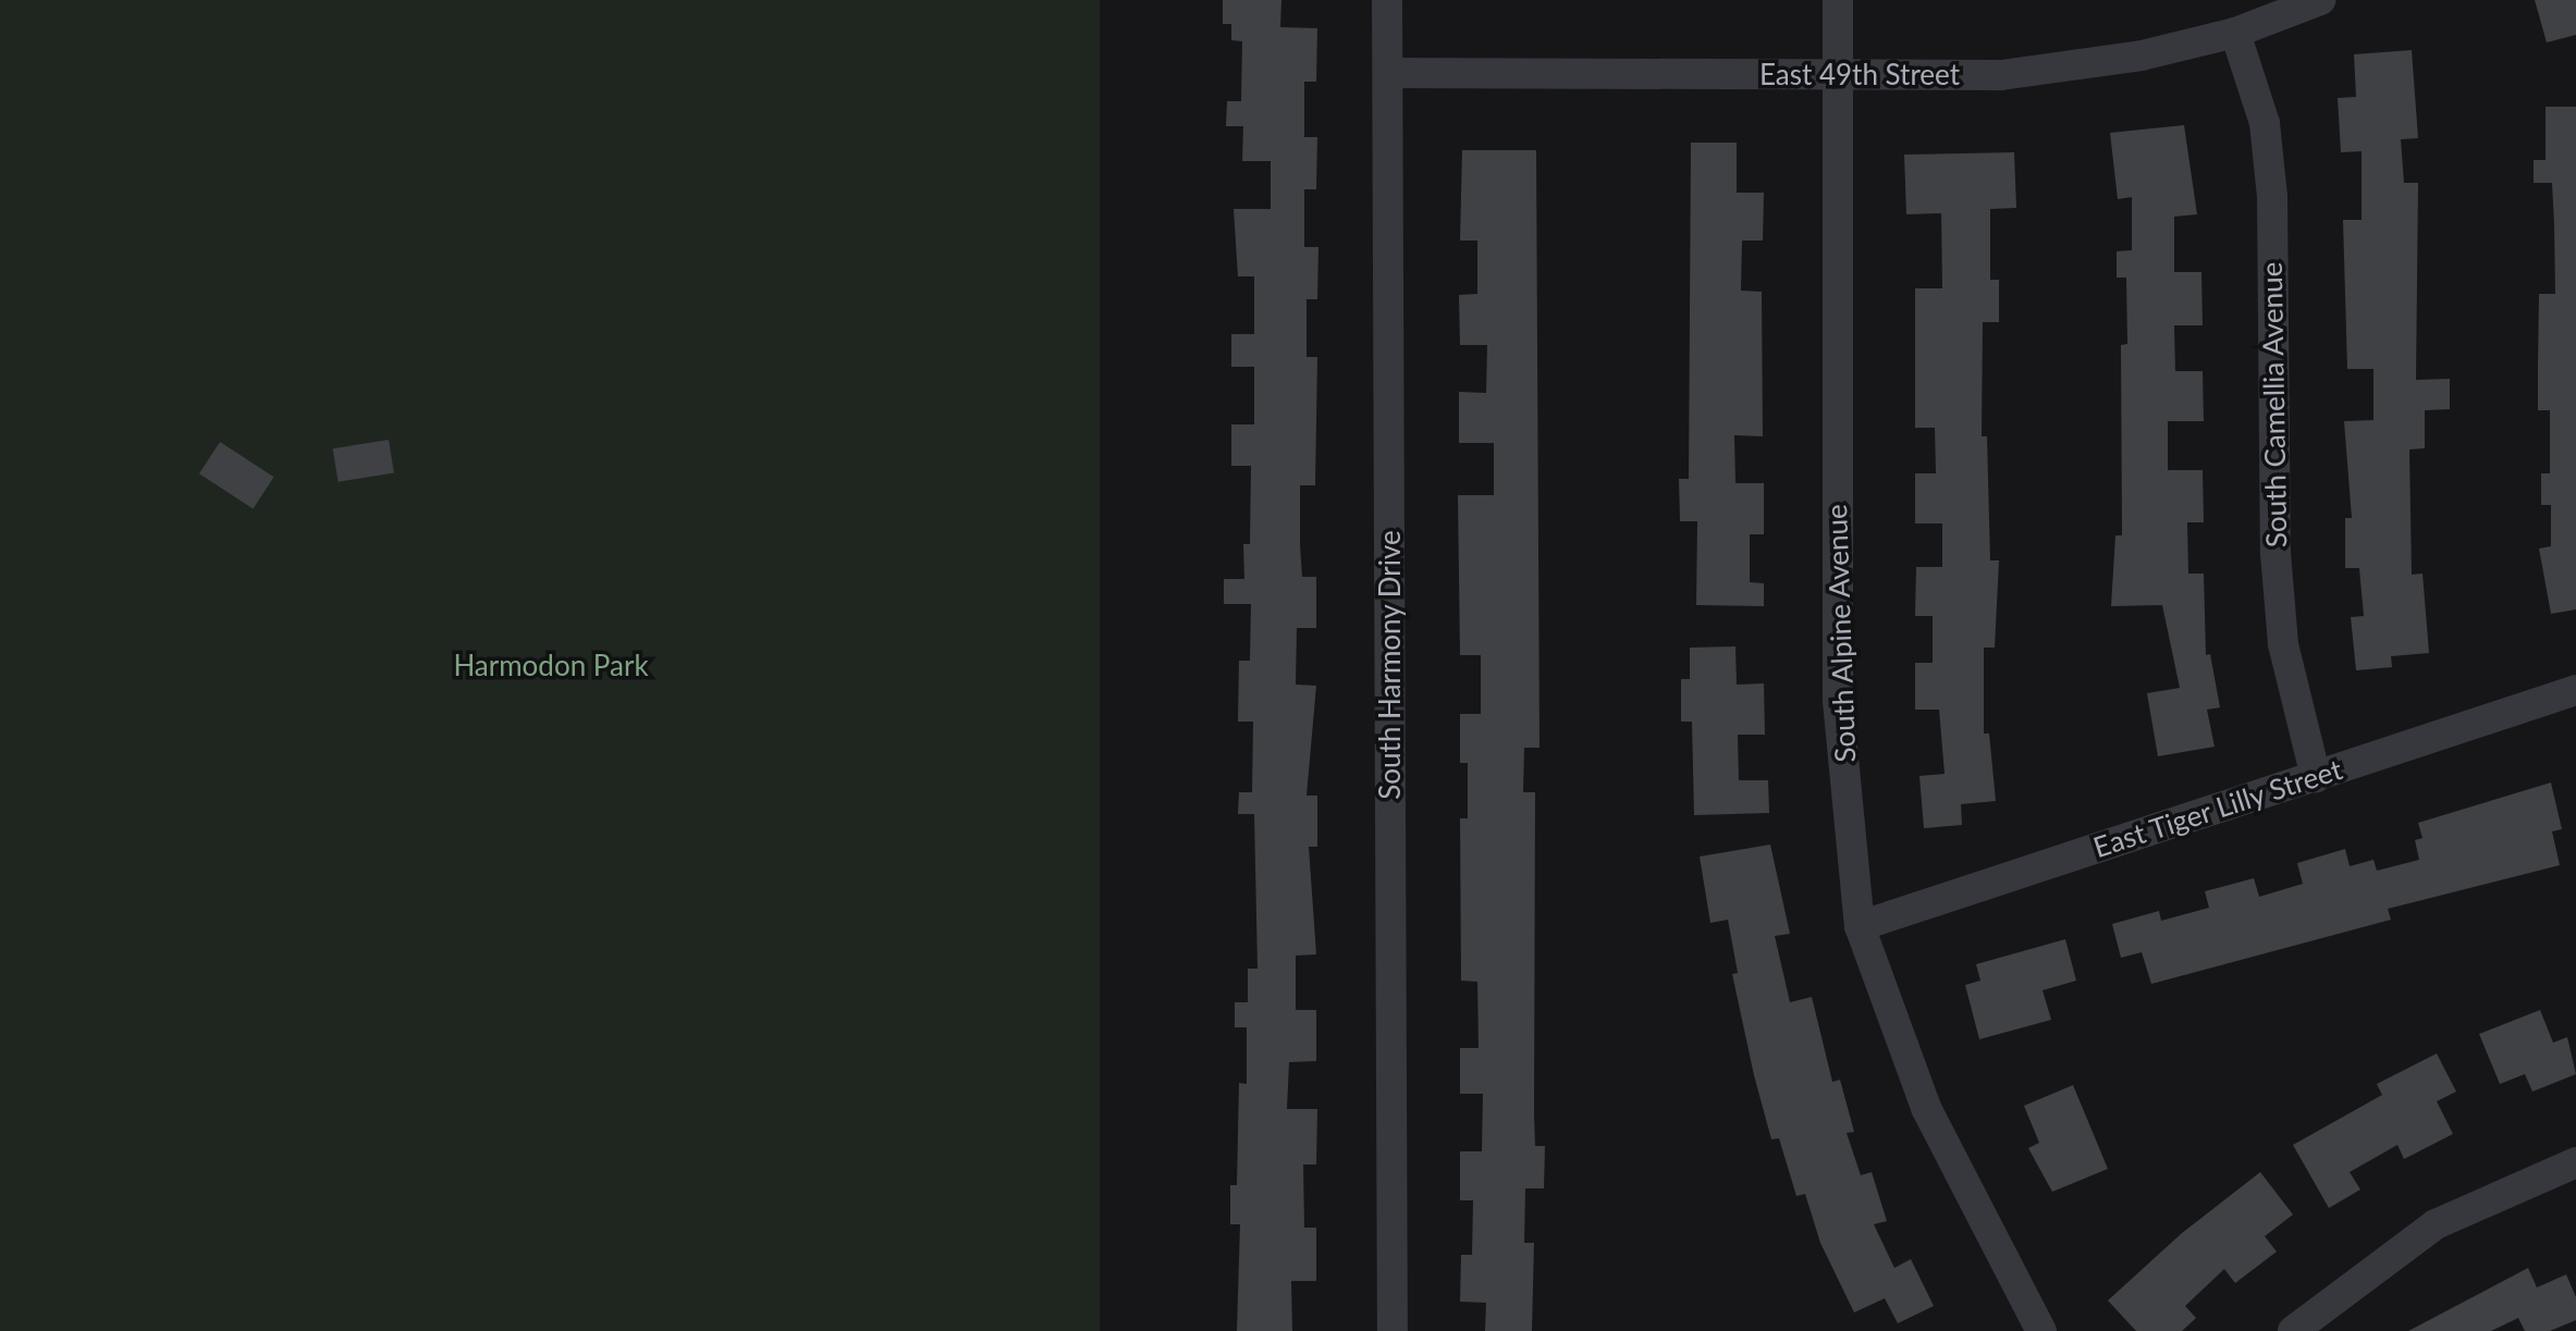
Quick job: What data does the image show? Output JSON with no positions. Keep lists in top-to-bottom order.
{
  "streets": {
    "street": [
      "East 49th Street",
      "South Camellia Avenue",
      "South Alpine Avenue",
      "South Harmony Drive",
      "East Tiger Lilly Street"
    ]
  },
  "crossings": [
    ["East 49th Street", "South Camellia Avenue"],
    ["East 49th Street", "South Alpine Avenue"],
    ["East 49th Street", "South Harmony Drive"],
    ["South Camellia Avenue", "East Tiger Lilly Street"],
    ["South Alpine Avenue", "East Tiger Lilly Street"]
  ],
  "parks": ["Harmodon Park"]
}
